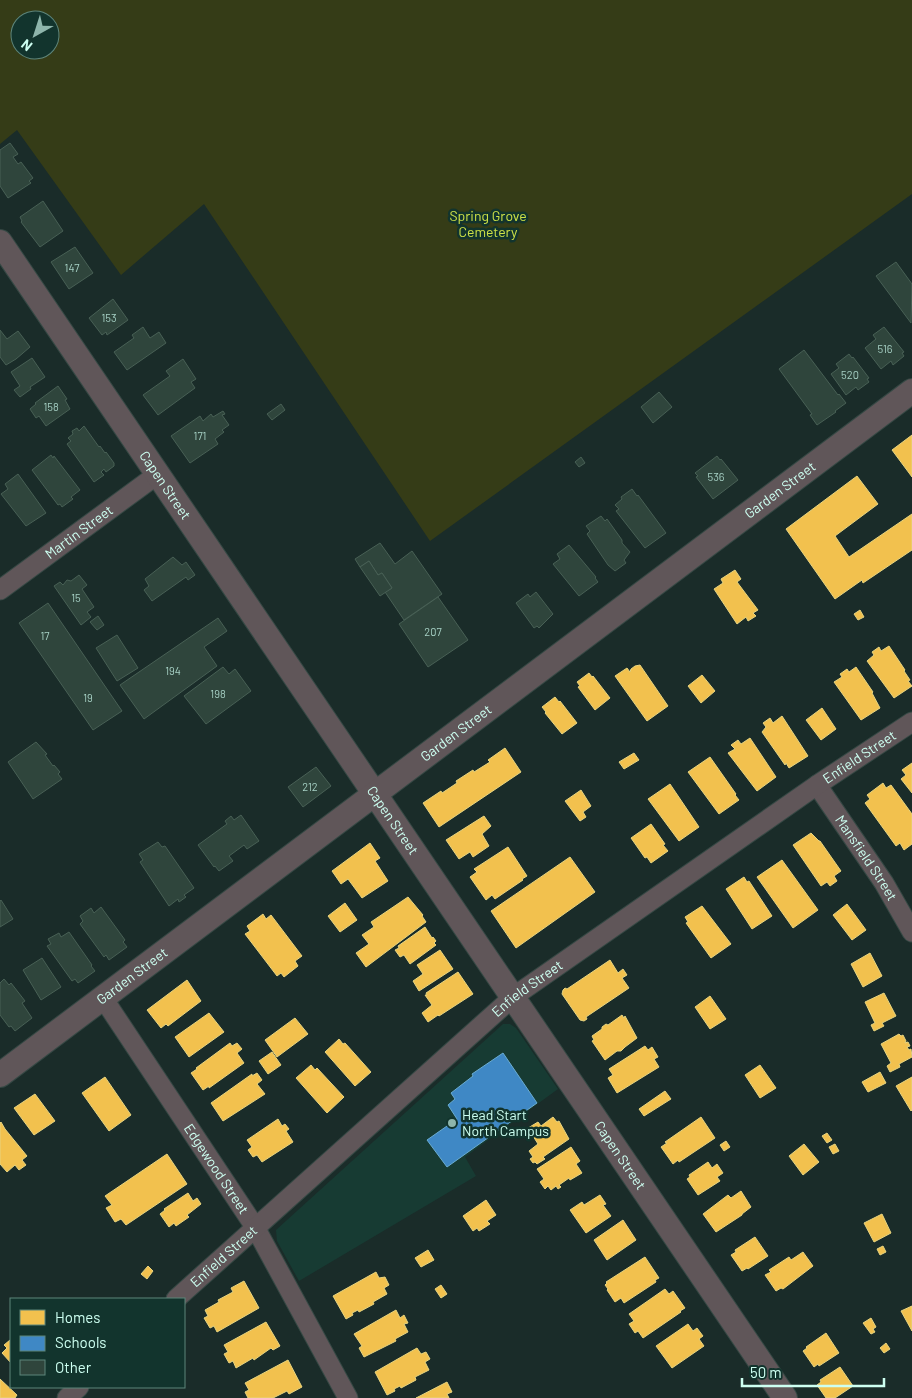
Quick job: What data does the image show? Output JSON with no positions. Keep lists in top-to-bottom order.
{
  "streets": {
    "street": [
      "Capen Street",
      "Garden Street",
      "Martin Street",
      "Enfield Street",
      "Mansfield Street",
      "Edgewood Street"
    ]
  },
  "crossings": [
    ["Capen Street", "Garden Street"],
    ["Capen Street", "Martin Street"],
    ["Capen Street", "Enfield Street"],
    ["Garden Street", "Edgewood Street"],
    ["Enfield Street", "Mansfield Street"],
    ["Enfield Street", "Edgewood Street"]
  ],
  "parks": ["Spring Grove Cemetery"],
  "places": ["Head Start North Campus"],
  "house_numbers": [
    "147",
    "153",
    "516",
    "520",
    "158",
    "171",
    "536",
    "15",
    "207",
    "17",
    "194",
    "198",
    "19",
    "212"
  ],
  "legend": ["Homes", "Schools", "Other"],
  "scale_bar": "50 m",
  "north": "bottom left"
}
